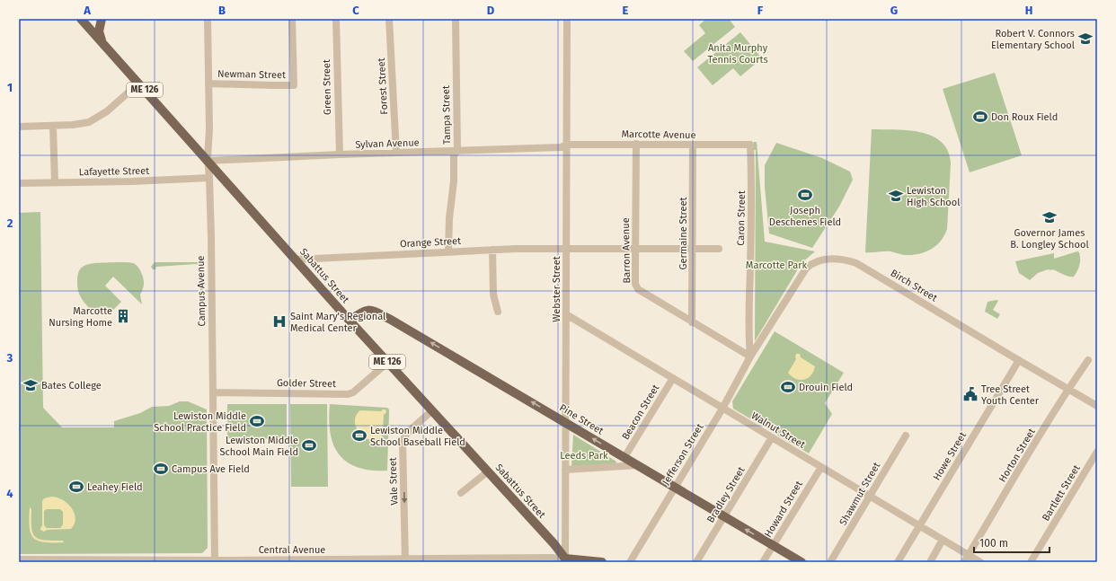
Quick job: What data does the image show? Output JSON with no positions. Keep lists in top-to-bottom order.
{
  "streets": {
    "main road": ["ME 126", "Sabattus Street", "Pine Street"],
    "street": [
      "Newman Street",
      "Forest Street",
      "Green Street",
      "Tampa Street",
      "Marcotte Avenue",
      "Sylvan Avenue",
      "Lafayette Street",
      "Caron Street",
      "Germaine Street",
      "Orange Street",
      "Barron Avenue",
      "Birch Street",
      "Webster Street",
      "Campus Avenue",
      "Golder Street",
      "Beacon Street",
      "Walnut Street",
      "Jefferson Street",
      "Horton Street",
      "Howe Street",
      "Vale Street",
      "Bartlett Street",
      "Shawmut Street",
      "Bradley Street",
      "Howard Street",
      "Central Avenue"
    ]
  },
  "crossings": [
    ["Newman Street", "Campus Avenue"],
    ["Forest Street", "Sylvan Avenue"],
    ["Green Street", "Sylvan Avenue"],
    ["Tampa Street", "Sylvan Avenue"],
    ["Tampa Street", "Orange Street"],
    ["Marcotte Avenue", "Sylvan Avenue"],
    ["Marcotte Avenue", "Caron Street"],
    ["Marcotte Avenue", "Germaine Street"],
    ["Marcotte Avenue", "Barron Avenue"],
    ["Marcotte Avenue", "Webster Street"],
    ["Sylvan Avenue", "Sabattus Street"],
    ["Sylvan Avenue", "Webster Street"],
    ["Sylvan Avenue", "Campus Avenue"],
    ["Lafayette Street", "Campus Avenue"],
    ["Caron Street", "Barron Avenue"],
    ["Caron Street", "Birch Street"],
    ["Caron Street", "Jefferson Street"],
    ["Germaine Street", "Orange Street"],
    ["Germaine Street", "Barron Avenue"],
    ["Orange Street", "Barron Avenue"],
    ["Orange Street", "Sabattus Street"],
    ["Orange Street", "Webster Street"],
    ["Barron Avenue", "Birch Street"],
    ["Barron Avenue", "Jefferson Street"],
    ["Sabattus Street", "Webster Street"],
    ["Sabattus Street", "Campus Avenue"],
    ["Sabattus Street", "Golder Street"],
    ["Sabattus Street", "Pine Street"],
    ["Sabattus Street", "Vale Street"],
    ["Sabattus Street", "Central Avenue"],
    ["Birch Street", "Jefferson Street"],
    ["Birch Street", "Horton Street"],
    ["Birch Street", "Howe Street"],
    ["Webster Street", "Pine Street"],
    ["Webster Street", "Walnut Street"],
    ["Webster Street", "Central Avenue"],
    ["Campus Avenue", "Golder Street"],
    ["Campus Avenue", "Central Avenue"],
    ["Beacon Street", "Pine Street"],
    ["Beacon Street", "Walnut Street"],
    ["Pine Street", "Jefferson Street"],
    ["Pine Street", "Bradley Street"],
    ["Pine Street", "Howard Street"],
    ["Walnut Street", "Jefferson Street"],
    ["Walnut Street", "Horton Street"],
    ["Walnut Street", "Howe Street"],
    ["Walnut Street", "Shawmut Street"],
    ["Walnut Street", "Bradley Street"],
    ["Walnut Street", "Howard Street"],
    ["Vale Street", "Central Avenue"]
  ],
  "one_way": ["Pine Street", "Vale Street"],
  "parks": ["Anita Murphy Tennis Courts", "Marcotte Park", "Leeds Park"],
  "places": {
    "school or university": [
      "Robert V. Connors Elementary School",
      "Lewiston High School",
      "Governor James B. Longley School",
      "Bates College"
    ],
    "sports": [
      "Don Roux Field",
      "Joseph Deschenes Field",
      "Drouin Field",
      "Lewiston Middle School Practice Field",
      "Lewiston Middle School Baseball Field",
      "Lewiston Middle School Main Field",
      "Campus Ave Field",
      "Leahey Field"
    ],
    "building": ["Marcotte Nursing Home"],
    "hospital": ["Saint Mary's Regional Medical Center"],
    "public building": ["Tree Street Youth Center"]
  },
  "scale_bar": "100 m",
  "grid": {
    "columns": [
      "A",
      "B",
      "C",
      "D",
      "E",
      "F",
      "G",
      "H"
    ],
    "rows": [
      "1",
      "2",
      "3",
      "4"
    ]
  }
}
